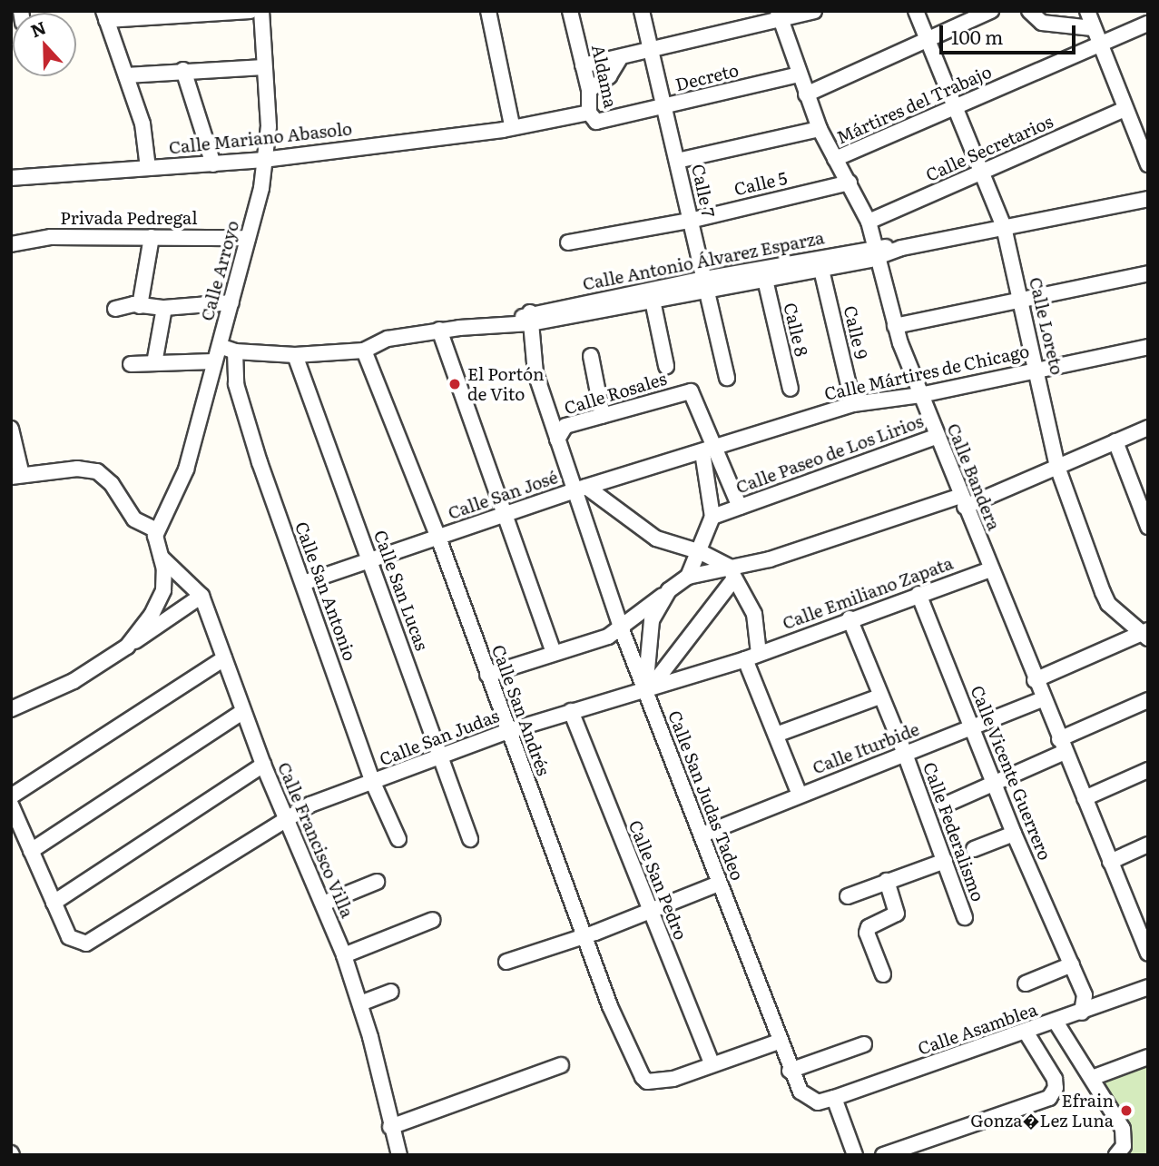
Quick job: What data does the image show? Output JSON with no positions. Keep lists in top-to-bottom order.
{
  "streets": {
    "street": [
      "Aldama",
      "Decreto",
      "Mártires del Trabajo",
      "Calle Mariano Abasolo",
      "Calle Secretarios",
      "Calle 5",
      "Calle 7",
      "Privada Pedregal",
      "Calle Antonio Álvarez Esparza",
      "Calle Arroyo",
      "Calle Loreto",
      "Calle 8",
      "Calle 9",
      "Calle Mártires de Chicago",
      "Calle Rosales",
      "Calle Paseo de Los Lirios",
      "Calle Bandera",
      "Calle San José",
      "Calle San Lucas",
      "Calle San Antonio",
      "Calle Emiliano Zapata",
      "Calle San Andrés",
      "Calle San Judas",
      "Calle Iturbide",
      "Calle Vicente Guerrero",
      "Calle San Judas Tadeo",
      "Calle Federalismo",
      "Calle Francisco Villa",
      "Calle San Pedro",
      "Calle Asamblea"
    ]
  },
  "crossings": [
    ["Aldama", "Decreto"],
    ["Aldama", "Calle Mariano Abasolo"],
    ["Decreto", "Calle 7"],
    ["Decreto", "Calle Bandera"],
    ["Mártires del Trabajo", "Calle Loreto"],
    ["Mártires del Trabajo", "Calle Bandera"],
    ["Calle Mariano Abasolo", "Calle Arroyo"],
    ["Calle Secretarios", "Calle Loreto"],
    ["Calle Secretarios", "Calle Bandera"],
    ["Calle 5", "Calle 7"],
    ["Calle 5", "Calle Bandera"],
    ["Calle 7", "Calle Antonio Álvarez Esparza"],
    ["Privada Pedregal", "Calle Arroyo"],
    ["Calle Antonio Álvarez Esparza", "Calle Arroyo"],
    ["Calle Antonio Álvarez Esparza", "Calle Loreto"],
    ["Calle Antonio Álvarez Esparza", "Calle 8"],
    ["Calle Antonio Álvarez Esparza", "Calle 9"],
    ["Calle Antonio Álvarez Esparza", "Calle Bandera"],
    ["Calle Antonio Álvarez Esparza", "Calle San Lucas"],
    ["Calle Antonio Álvarez Esparza", "Calle San Antonio"],
    ["Calle Antonio Álvarez Esparza", "Calle San Andrés"],
    ["Calle Antonio Álvarez Esparza", "Calle San Judas Tadeo"],
    ["Calle Loreto", "Calle Mártires de Chicago"],
    ["Calle 9", "Calle Mártires de Chicago"],
    ["Calle Mártires de Chicago", "Calle Rosales"],
    ["Calle Mártires de Chicago", "Calle Bandera"],
    ["Calle Mártires de Chicago", "Calle San José"],
    ["Calle Rosales", "Calle San José"],
    ["Calle Rosales", "Calle San Judas Tadeo"],
    ["Calle Paseo de Los Lirios", "Calle Bandera"],
    ["Calle Bandera", "Calle Emiliano Zapata"],
    ["Calle Bandera", "Calle Iturbide"],
    ["Calle San José", "Calle San Lucas"],
    ["Calle San José", "Calle San Antonio"],
    ["Calle San José", "Calle San Andrés"],
    ["Calle San José", "Calle San Judas Tadeo"],
    ["Calle San Lucas", "Calle San Judas"],
    ["Calle San Antonio", "Calle San Judas"],
    ["Calle Emiliano Zapata", "Calle San Judas"],
    ["Calle Emiliano Zapata", "Calle Vicente Guerrero"],
    ["Calle Emiliano Zapata", "Calle San Judas Tadeo"],
    ["Calle Emiliano Zapata", "Calle Federalismo"],
    ["Calle San Andrés", "Calle San Judas"],
    ["Calle San Andrés", "Calle San Pedro"],
    ["Calle San Judas", "Calle San Judas Tadeo"],
    ["Calle San Judas", "Calle Francisco Villa"],
    ["Calle San Judas", "Calle San Pedro"],
    ["Calle Iturbide", "Calle Vicente Guerrero"],
    ["Calle Iturbide", "Calle San Judas Tadeo"],
    ["Calle Iturbide", "Calle Federalismo"],
    ["Calle Vicente Guerrero", "Calle Asamblea"],
    ["Calle San Judas Tadeo", "Calle Asamblea"]
  ],
  "places": ["El Portón de Vito", "Efrain Gonza�Lez Luna"],
  "scale_bar": "100 m",
  "north": "top"
}
